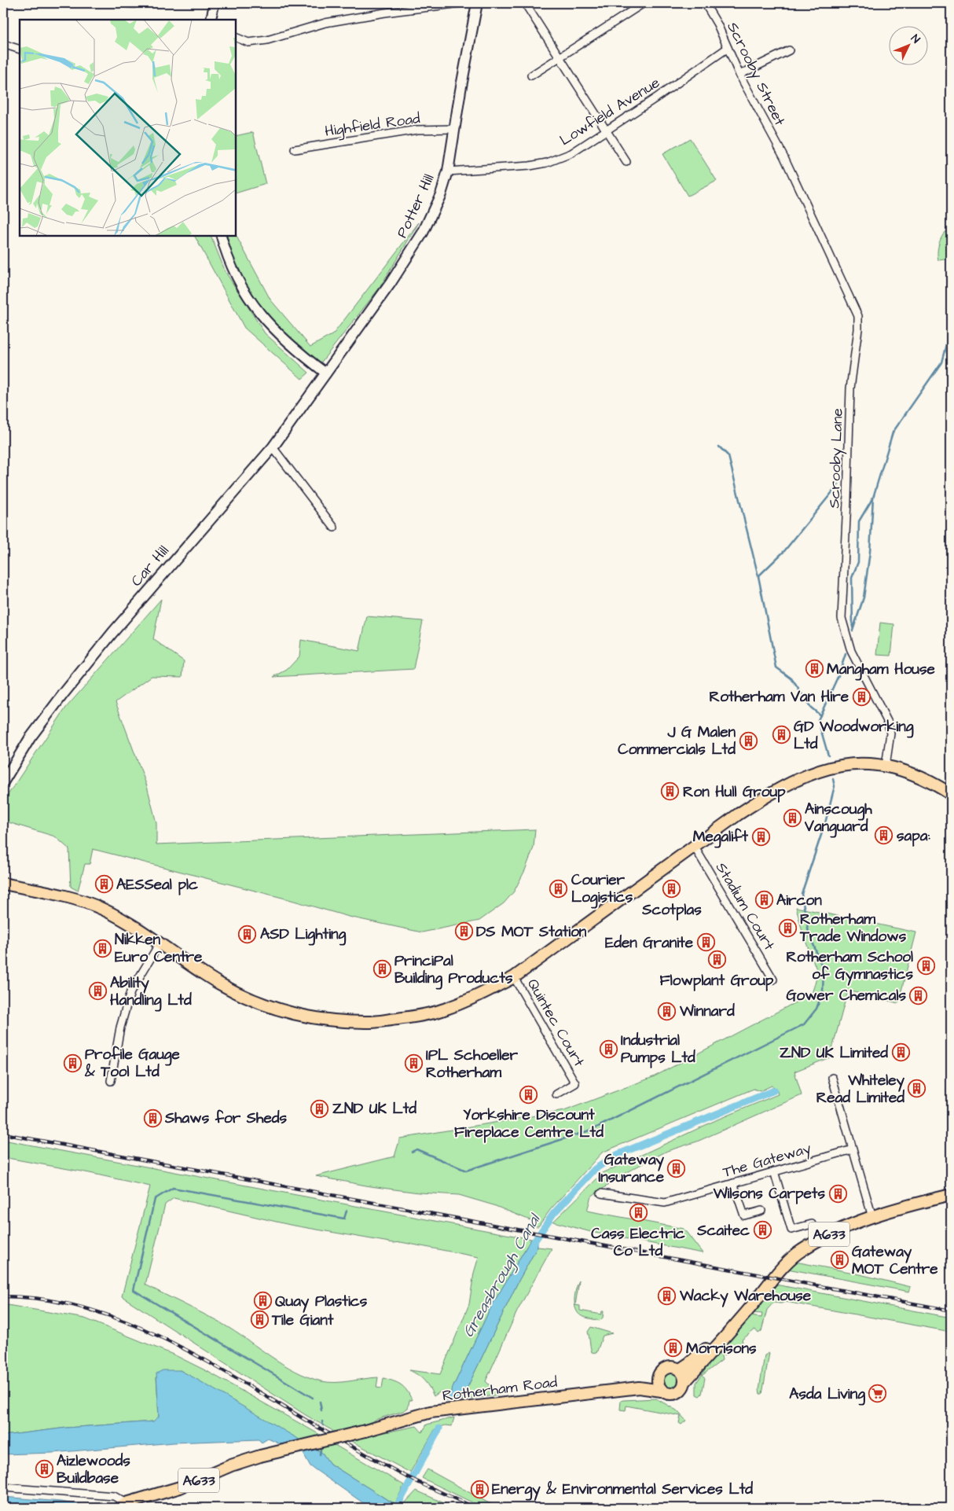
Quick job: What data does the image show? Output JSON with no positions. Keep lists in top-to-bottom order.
{
  "streets": {
    "main road": [
      "Potter Hill",
      "Car Hill",
      "A633",
      "Rotherham Road"
    ],
    "street": [
      "Scrooby Street",
      "Lowfield Avenue",
      "Highfield Road",
      "Scrooby Lane",
      "Stadium Court",
      "Quintec Court",
      "The Gateway"
    ]
  },
  "crossings": [
    ["Scrooby Street", "Lowfield Avenue"],
    ["Scrooby Street", "Scrooby Lane"],
    ["Lowfield Avenue", "Potter Hill"],
    ["Highfield Road", "Potter Hill"],
    ["Potter Hill", "Car Hill"]
  ],
  "water": ["Greasbrough Canal"],
  "places": {
    "building": [
      "Mangham House",
      "Rotherham Van Hire",
      "GD Woodworking Ltd",
      "J G Malen Commercials Ltd",
      "Ron Hull Group",
      "Ainscough Vanguard",
      "sapa:",
      "Megalift",
      "AESSeal plc",
      "Courier Logistics",
      "Scotplas",
      "Aircon",
      "Rotherham Trade Windows",
      "DS MOT Station",
      "ASD Lighting",
      "Eden Granite",
      "Nikken Euro Centre",
      "Flowplant Group",
      "Rotherham School of Gymnastics",
      "PrinciPal Building Products",
      "Ability Handling Ltd",
      "Gower Chemicals",
      "Winnard",
      "Industrial Pumps Ltd",
      "ZND UK Limited",
      "Profile Gauge & Tool Ltd",
      "IPL Schoeller Rotherham",
      "Whiteley Read Limited",
      "Yorkshire Discount Fireplace Centre Ltd",
      "ZND UK Ltd",
      "Shaws for Sheds",
      "Gateway Insurance",
      "Wilsons Carpets",
      "Cass Electric Co Ltd",
      "Scaitec",
      "Gateway MOT Centre",
      "Wacky Warehouse",
      "Quay Plastics",
      "Tile Giant",
      "Morrisons",
      "Aizlewoods Buildbase",
      "Energy & Environmental Services Ltd"
    ],
    "supermarket": ["Asda Living"]
  },
  "north": "top right"
}
